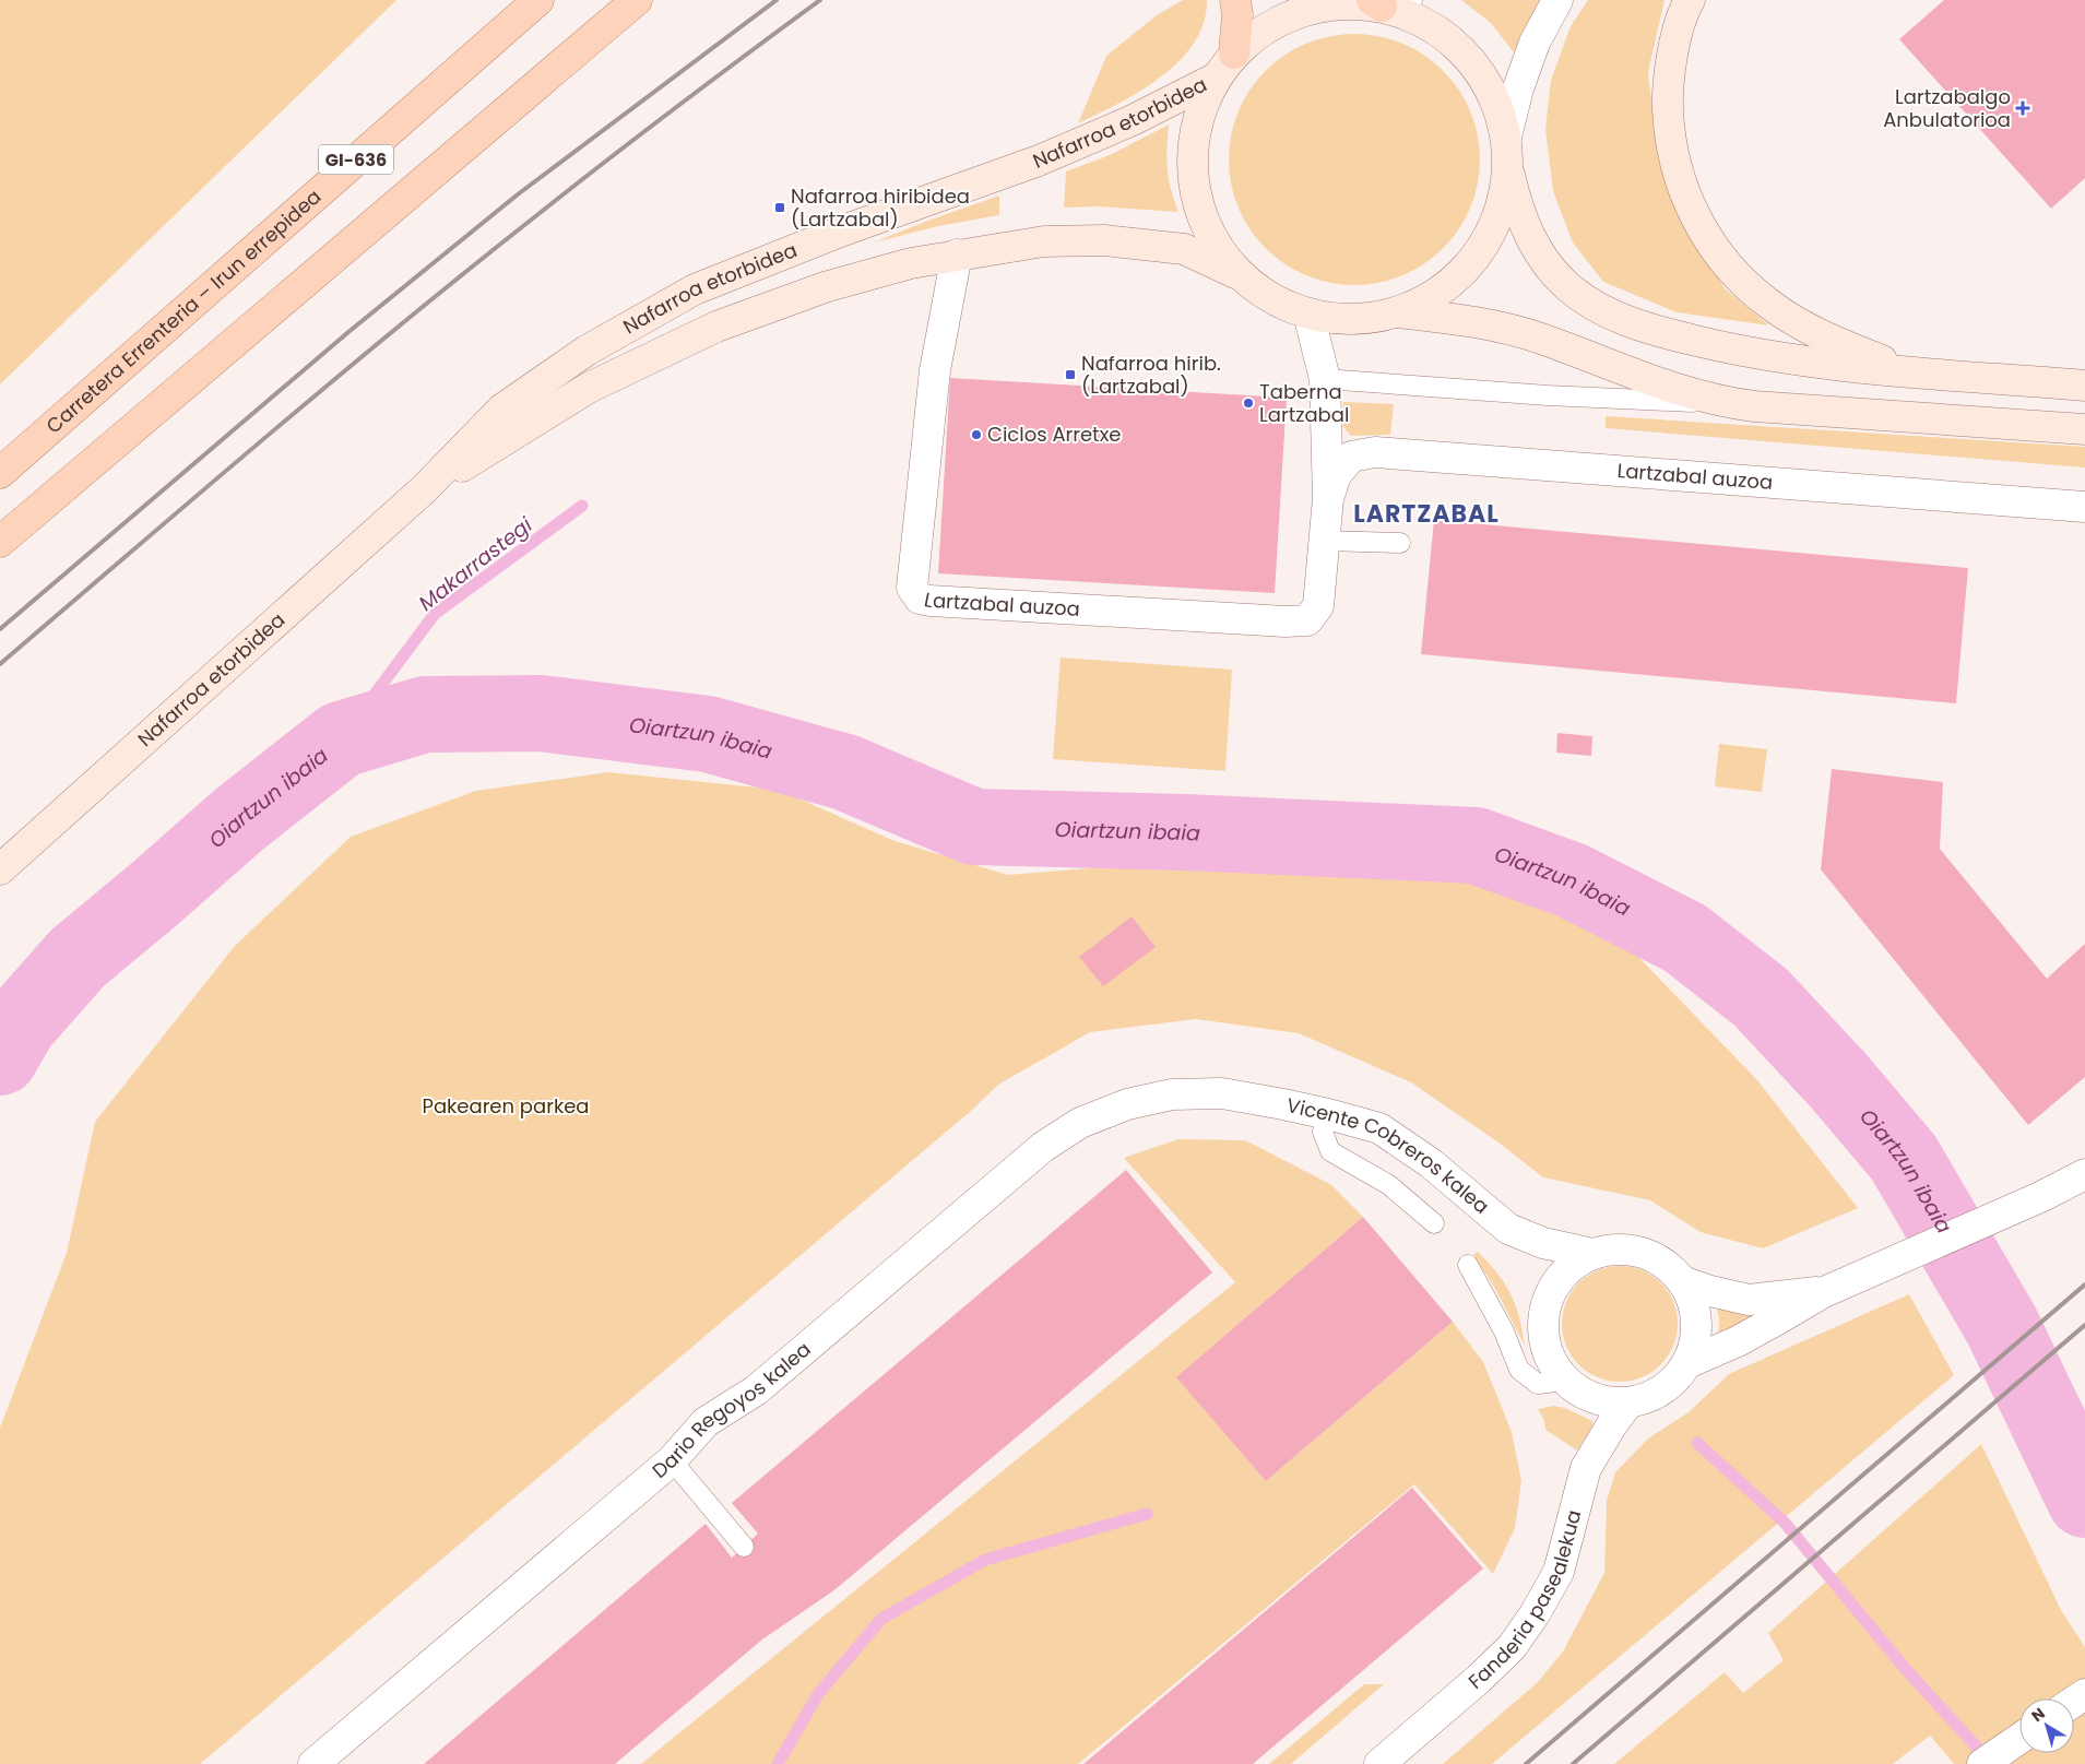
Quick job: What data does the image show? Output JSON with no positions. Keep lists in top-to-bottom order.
{
  "streets": {
    "main road": ["Nafarroa etorbidea", "GI-636", "Carretera Errenteria – Irun errepidea"],
    "street": [
      "Lartzabal auzoa",
      "Vicente Cobreros kalea",
      "Dario Regoyos kalea",
      "Fanderia pasealekua"
    ]
  },
  "crossings": [
    ["Nafarroa etorbidea", "Lartzabal auzoa"],
    ["Vicente Cobreros kalea", "Dario Regoyos kalea"],
    ["Vicente Cobreros kalea", "Fanderia pasealekua"]
  ],
  "districts": ["LARTZABAL"],
  "water": ["Makarrastegi", "Oiartzun ibaia"],
  "parks": ["Pakearen parkea"],
  "places": {
    "health": ["Lartzabalgo Anbulatorioa"],
    "transit": ["Nafarroa hiribidea (Lartzabal)", "Nafarroa hirib. (Lartzabal)"],
    "other": ["Taberna Lartzabal", "Ciclos Arretxe"]
  },
  "north": "top left"
}
